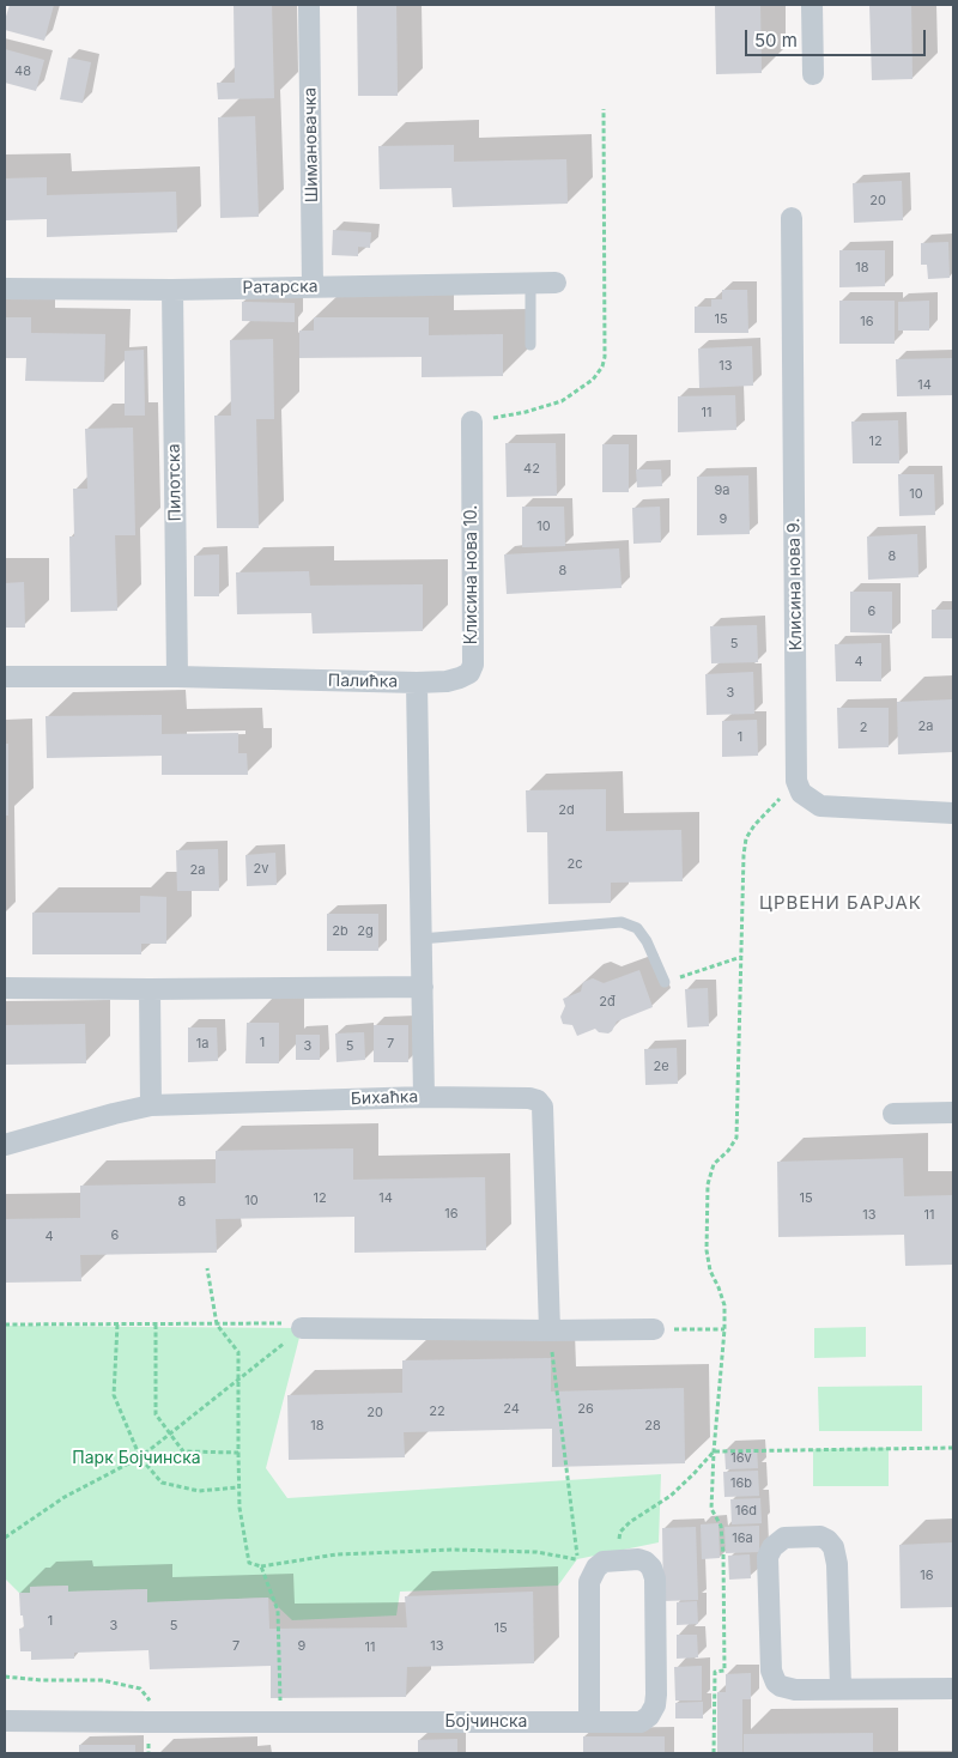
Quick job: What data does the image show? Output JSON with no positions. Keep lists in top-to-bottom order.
{
  "streets": {
    "street": [
      "Шимановачка",
      "Ратарска",
      "Пилотска",
      "Клисина нова 10.",
      "Клисина нова 9.",
      "Палићка",
      "Бихаћка",
      "Бојчинска"
    ]
  },
  "crossings": [
    ["Шимановачка", "Ратарска"],
    ["Ратарска", "Пилотска"],
    ["Пилотска", "Палићка"],
    ["Клисина нова 10.", "Палићка"],
    ["Палићка", "Бихаћка"]
  ],
  "districts": ["ЦРВЕНИ БАРЈАК"],
  "parks": ["Парк Бојчинска"],
  "house_numbers": [
    "48",
    "20",
    "18",
    "15",
    "16",
    "13",
    "14",
    "11",
    "12",
    "42",
    "9a",
    "10",
    "9",
    "10",
    "8",
    "8",
    "6",
    "5",
    "4",
    "3",
    "2a",
    "2",
    "1",
    "2d",
    "2c",
    "2v",
    "2a",
    "2b",
    "2g",
    "2đ",
    "1",
    "1a",
    "7",
    "3",
    "5",
    "2e",
    "12",
    "14",
    "15",
    "10",
    "8",
    "16",
    "13",
    "11",
    "6",
    "4",
    "24",
    "26",
    "22",
    "20",
    "18",
    "28",
    "16v",
    "16b",
    "16d",
    "16a",
    "16",
    "1",
    "3",
    "5",
    "15",
    "7",
    "9",
    "13",
    "11"
  ],
  "scale_bar": "50 m"
}
